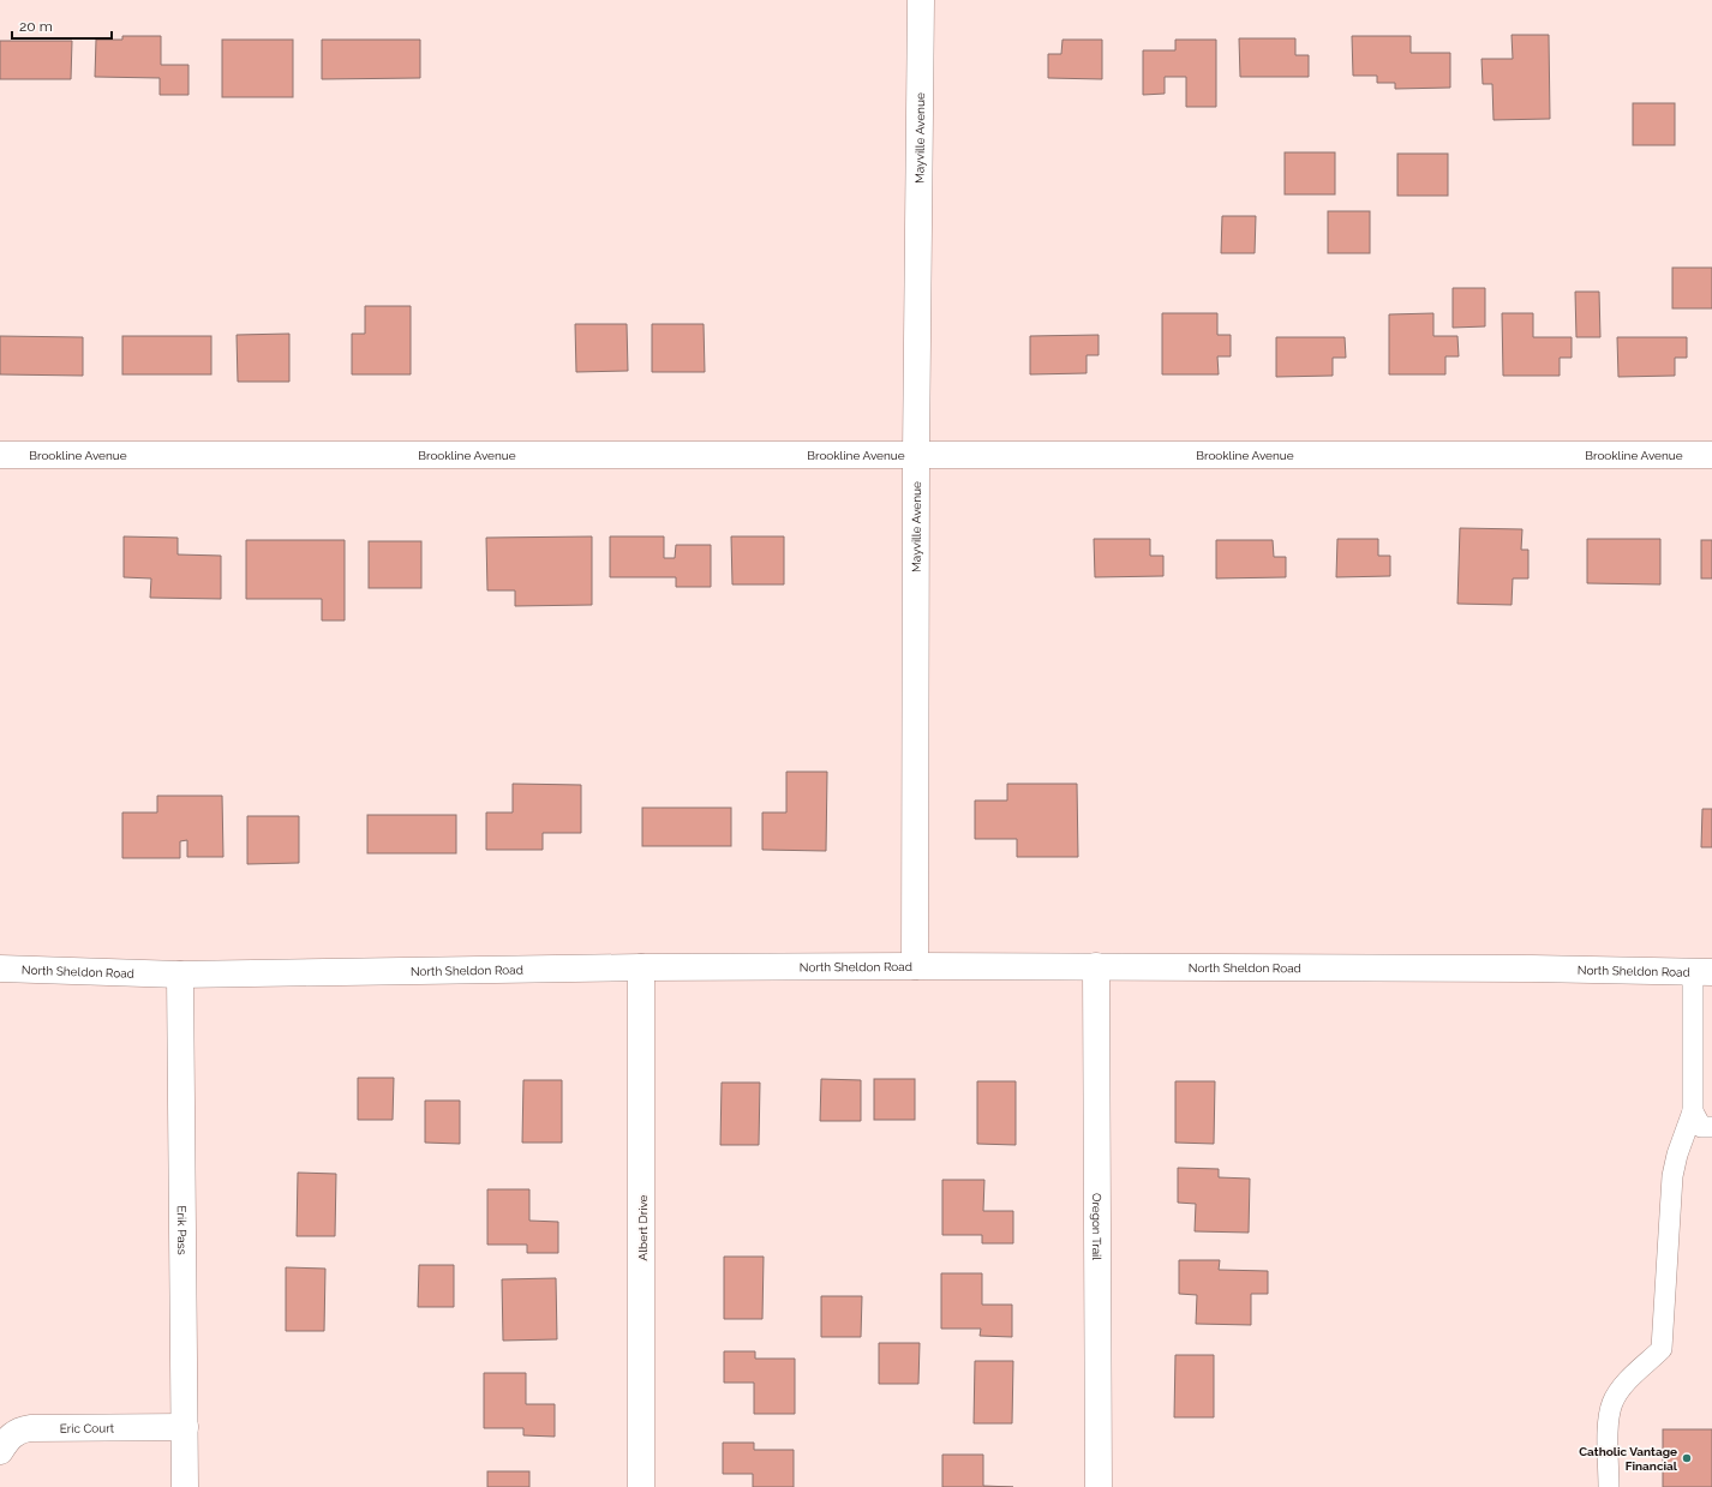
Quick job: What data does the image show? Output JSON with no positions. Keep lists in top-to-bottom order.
{
  "streets": {
    "street": [
      "Mayville Avenue",
      "Brookline Avenue",
      "North Sheldon Road",
      "Oregon Trail",
      "Albert Drive",
      "Erik Pass",
      "Eric Court"
    ]
  },
  "crossings": [
    ["Mayville Avenue", "Brookline Avenue"],
    ["Mayville Avenue", "North Sheldon Road"],
    ["North Sheldon Road", "Oregon Trail"],
    ["North Sheldon Road", "Albert Drive"],
    ["North Sheldon Road", "Erik Pass"],
    ["Erik Pass", "Eric Court"]
  ],
  "places": ["Catholic Vantage Financial"],
  "scale_bar": "20 m"
}
